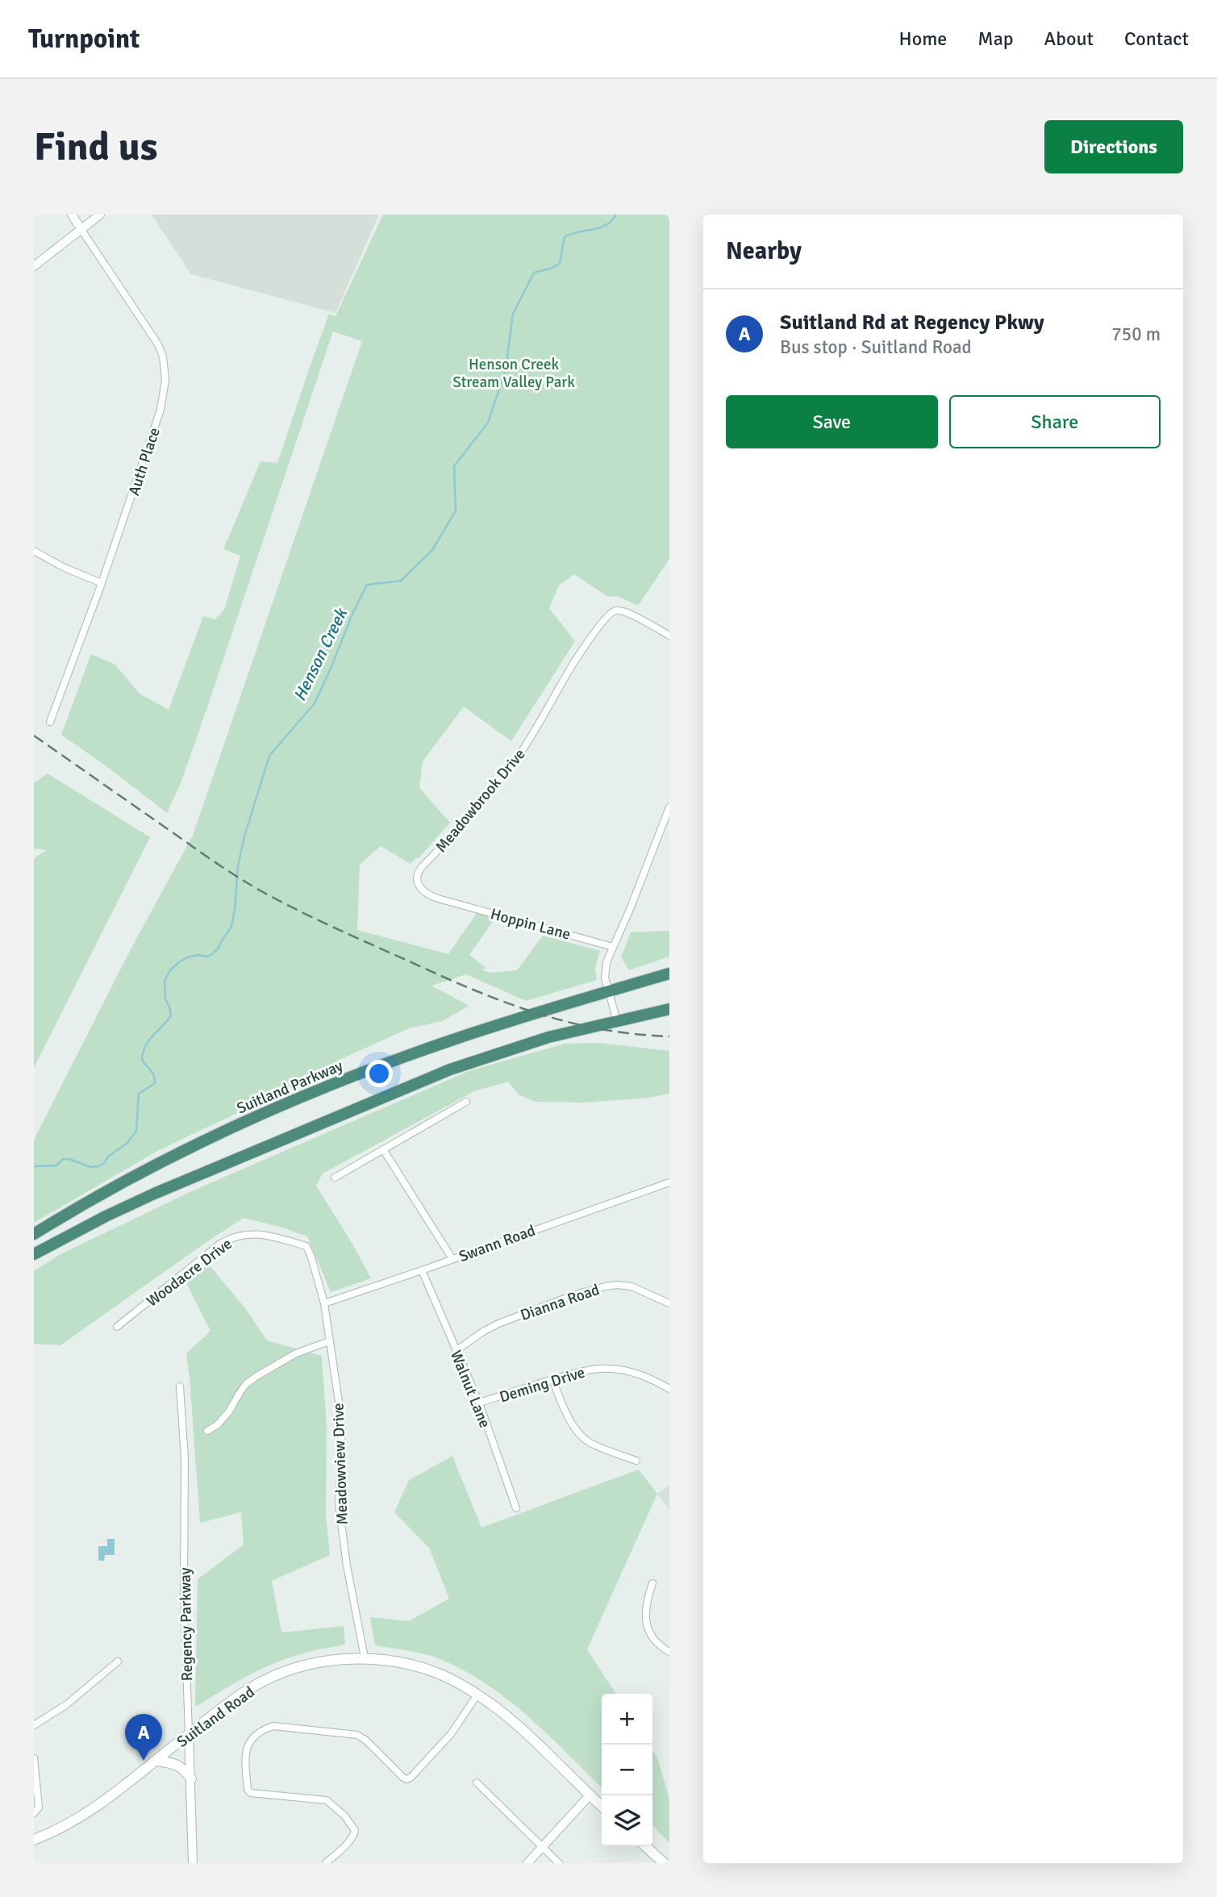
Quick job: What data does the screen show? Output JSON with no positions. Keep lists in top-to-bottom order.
{
  "streets": {
    "highway": ["Suitland Parkway"],
    "main road": ["Suitland Road"],
    "street": [
      "Auth Place",
      "Meadowbrook Drive",
      "Hoppin Lane",
      "Swann Road",
      "Woodacre Drive",
      "Dianna Road",
      "Deming Drive",
      "Walnut Lane",
      "Meadowview Drive",
      "Regency Parkway"
    ]
  },
  "crossings": [
    ["Meadowbrook Drive", "Hoppin Lane"],
    ["Swann Road", "Woodacre Drive"],
    ["Swann Road", "Walnut Lane"],
    ["Swann Road", "Meadowview Drive"],
    ["Woodacre Drive", "Meadowview Drive"],
    ["Dianna Road", "Walnut Lane"],
    ["Deming Drive", "Walnut Lane"],
    ["Meadowview Drive", "Suitland Road"],
    ["Regency Parkway", "Suitland Road"]
  ],
  "water": ["Henson Creek"],
  "parks": ["Henson Creek Stream Valley Park"],
  "page": {
    "header": "Turnpoint",
    "nav": [
      "Home",
      "Map",
      "About",
      "Contact"
    ],
    "buttons": [
      "Directions",
      ["Save", "Share"]
    ],
    "title": "Find us",
    "heading": "Nearby",
    "list": [
      {
        "mark": "A",
        "name": "Suitland Rd at Regency Pkwy",
        "note": "Bus stop · Suitland Road",
        "value": "750 m"
      }
    ],
    "map_buttons": ["+", "−"],
    "pins": "A"
  }
}
